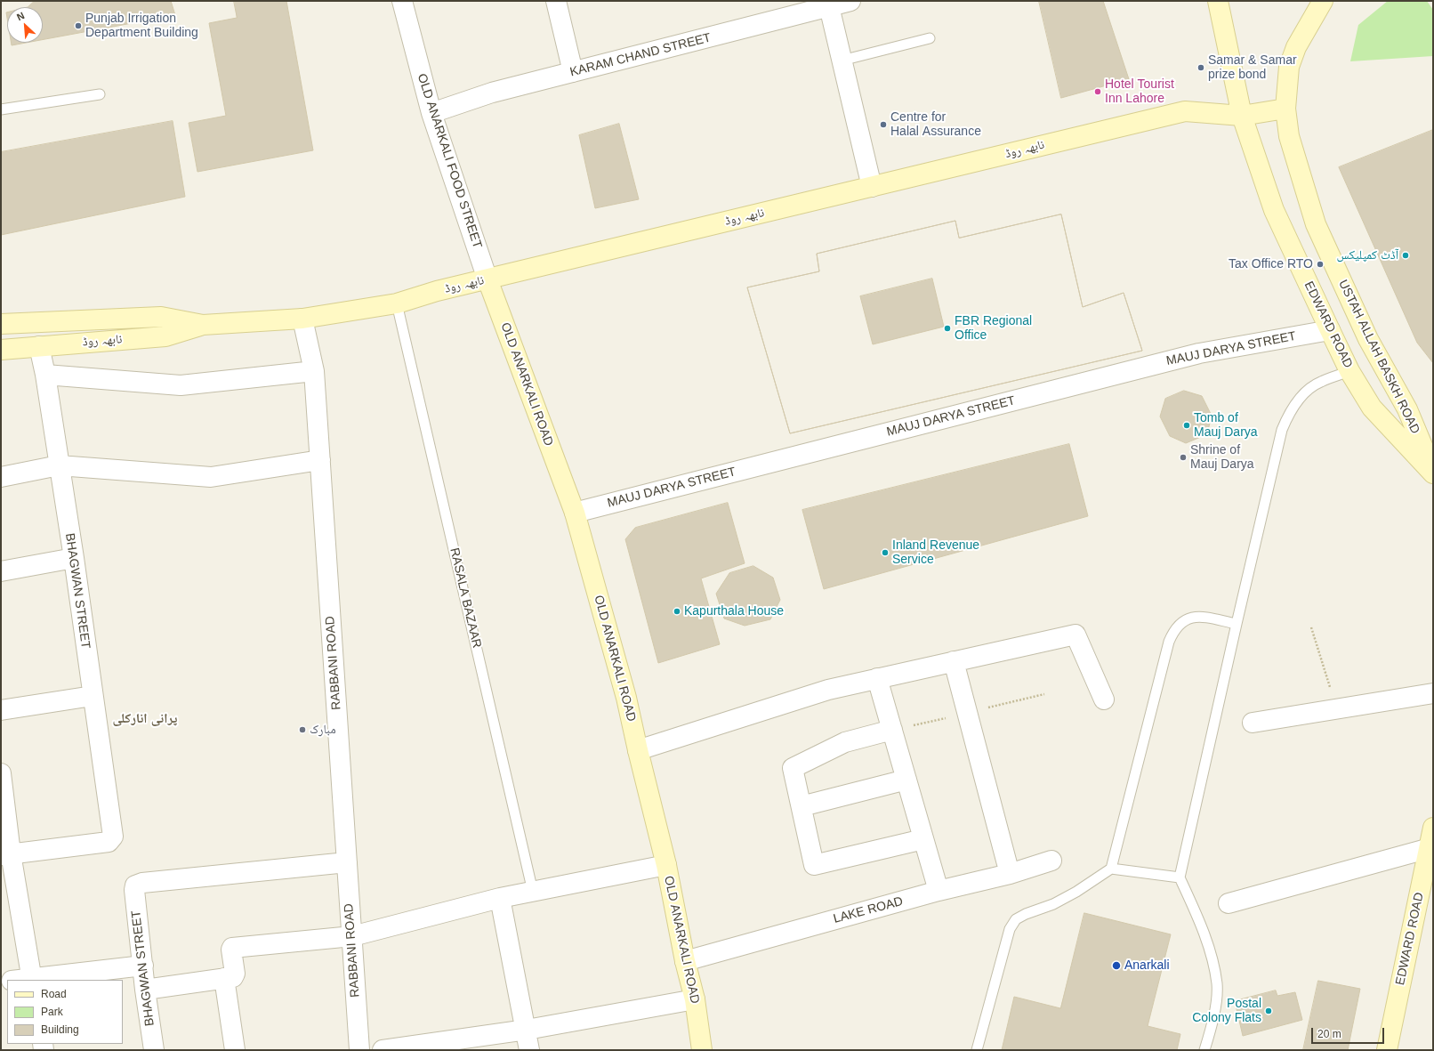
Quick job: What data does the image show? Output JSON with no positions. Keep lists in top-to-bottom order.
{
  "streets": {
    "main road": [
      "نابھہ روڈ",
      "EDWARD ROAD",
      "USTAH ALLAH BASKH ROAD",
      "OLD ANARKALI ROAD"
    ],
    "street": [
      "KARAM CHAND STREET",
      "OLD ANARKALI FOOD STREET",
      "MAUJ DARYA STREET",
      "BHAGWAN STREET",
      "RABBANI ROAD",
      "LAKE ROAD"
    ],
    "lane": ["RASALA BAZAAR"]
  },
  "crossings": [
    ["KARAM CHAND STREET", "OLD ANARKALI FOOD STREET"],
    ["نابھہ روڈ", "OLD ANARKALI FOOD STREET"],
    ["نابھہ روڈ", "EDWARD ROAD"],
    ["نابھہ روڈ", "USTAH ALLAH BASKH ROAD"],
    ["نابھہ روڈ", "OLD ANARKALI ROAD"],
    ["نابھہ روڈ", "BHAGWAN STREET"],
    ["نابھہ روڈ", "RASALA BAZAAR"],
    ["نابھہ روڈ", "RABBANI ROAD"],
    ["OLD ANARKALI FOOD STREET", "OLD ANARKALI ROAD"],
    ["EDWARD ROAD", "MAUJ DARYA STREET"],
    ["EDWARD ROAD", "USTAH ALLAH BASKH ROAD"],
    ["MAUJ DARYA STREET", "OLD ANARKALI ROAD"],
    ["OLD ANARKALI ROAD", "LAKE ROAD"],
    ["BHAGWAN STREET", "RABBANI ROAD"]
  ],
  "districts": ["پرانی انارکلی"],
  "places": [
    "Punjab Irrigation Department Building",
    "Samar & Samar prize bond",
    "Hotel Tourist Inn Lahore",
    "Centre for Halal Assurance",
    "آڈٹ کمپلیکس",
    "Tax Office RTO",
    "FBR Regional Office",
    "Tomb of Mauj Darya",
    "Shrine of Mauj Darya",
    "Inland Revenue Service",
    "Kapurthala House",
    "مبارک",
    "Anarkali",
    "Postal Colony Flats"
  ],
  "legend": ["Road", "Park", "Building"],
  "scale_bar": "20 m",
  "north": "top left"
}
